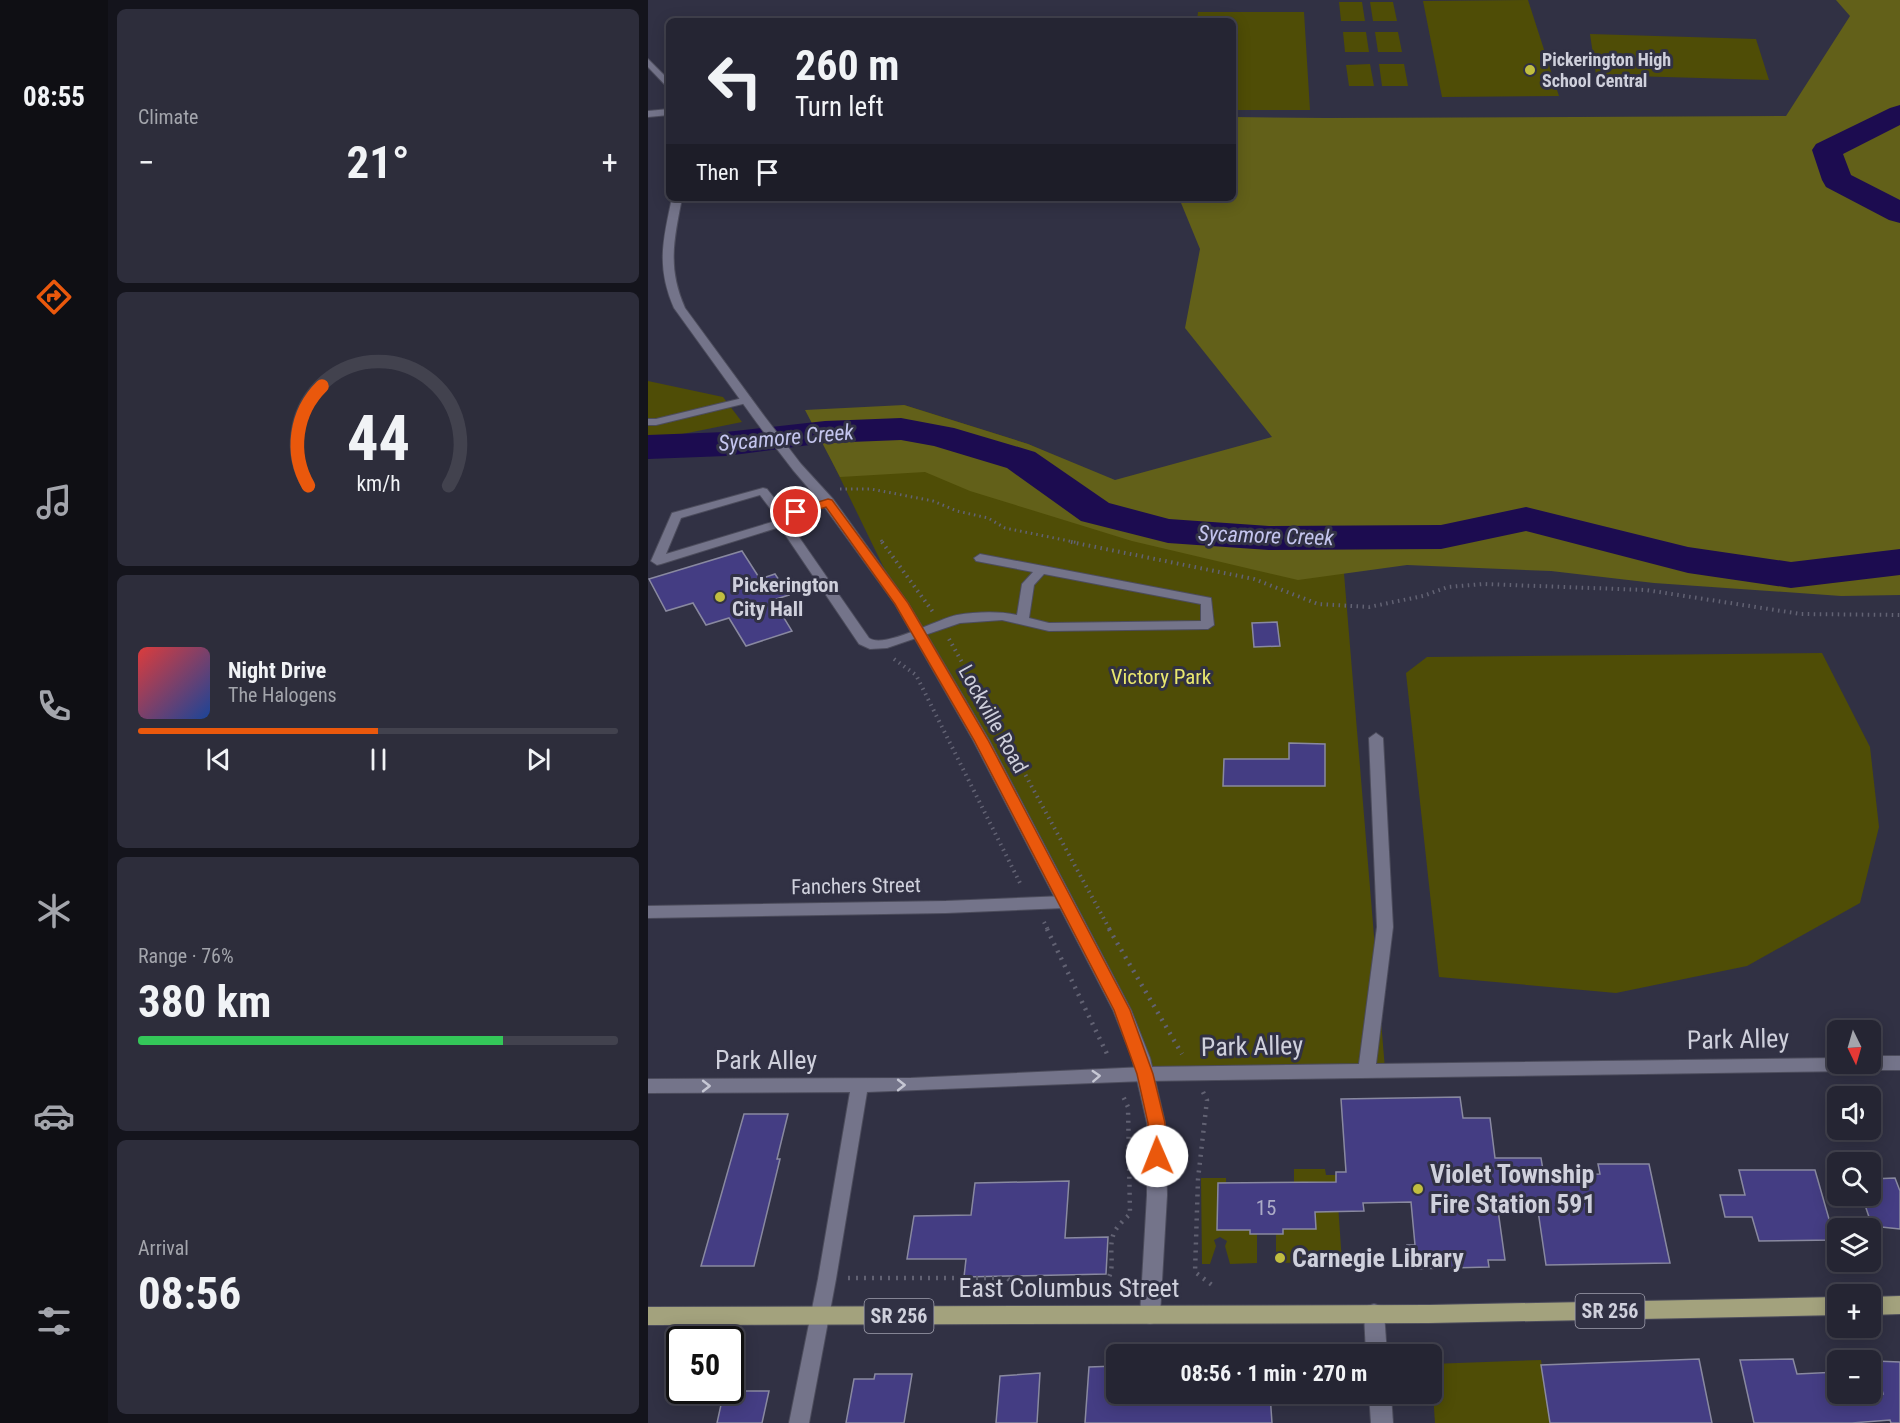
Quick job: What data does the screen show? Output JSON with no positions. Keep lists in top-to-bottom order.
{
  "streets": {
    "main road": [
      "Lockville Road",
      "Fanchers Street",
      "East Columbus Street",
      "SR 256"
    ],
    "lane": ["Park Alley"]
  },
  "crossings": [
    ["Lockville Road", "Fanchers Street"],
    ["Lockville Road", "Park Alley"],
    ["Lockville Road", "East Columbus Street"],
    ["East Columbus Street", "SR 256"]
  ],
  "one_way": ["Park Alley"],
  "water": ["Sycamore Creek"],
  "parks": ["Victory Park"],
  "places": [
    "Pickerington High School Central",
    "Pickerington City Hall",
    "Violet Township Fire Station 591",
    "Carnegie Library"
  ],
  "house_numbers": ["15"],
  "north": "bottom",
  "page": {
    "tabs": "08:55",
    "tile": [
      "Climate",
      ["Range · 76%", "380 km"],
      ["Arrival", "08:56"]
    ],
    "turn": ["260 m", "Turn left"],
    "heat": ["−", "21°", "+"],
    "then": "Then",
    "song": ["Night Drive", "The Halogens"],
    "map_buttons": ["+", "−"],
    "limit": "50",
    "trip": "08:56 · 1 min · 270 m",
    "gauge": ["44", "km/h"]
  }
}
